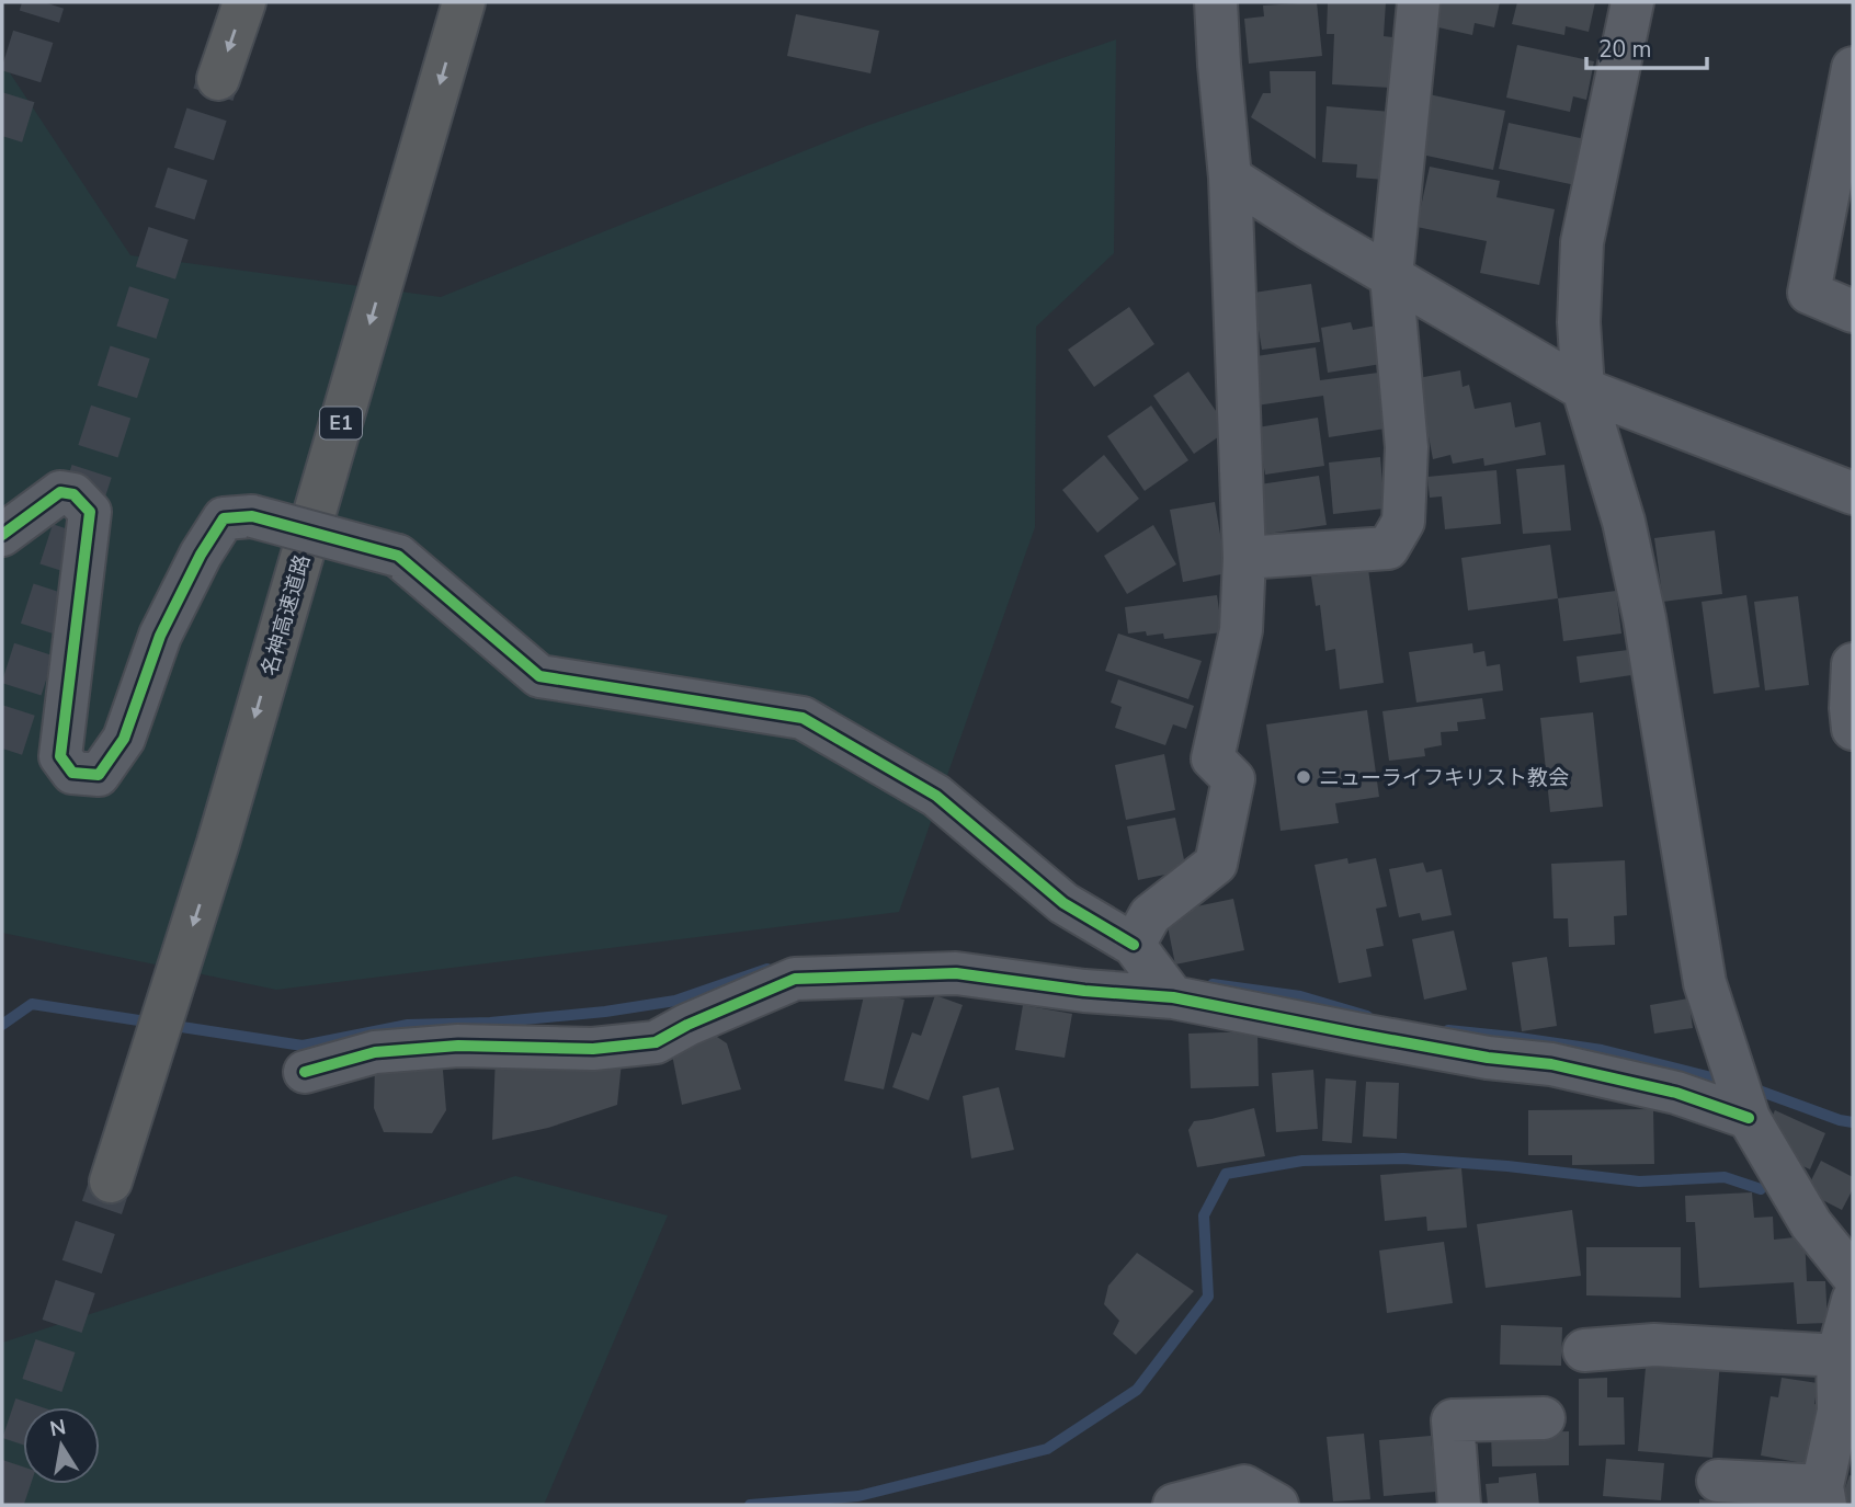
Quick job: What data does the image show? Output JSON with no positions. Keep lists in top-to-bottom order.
{
  "streets": {
    "highway": ["E1", "名神高速道路"]
  },
  "one_way": ["名神高速道路"],
  "places": ["ニューライフキリスト教会"],
  "scale_bar": "20 m",
  "north": "top"
}
